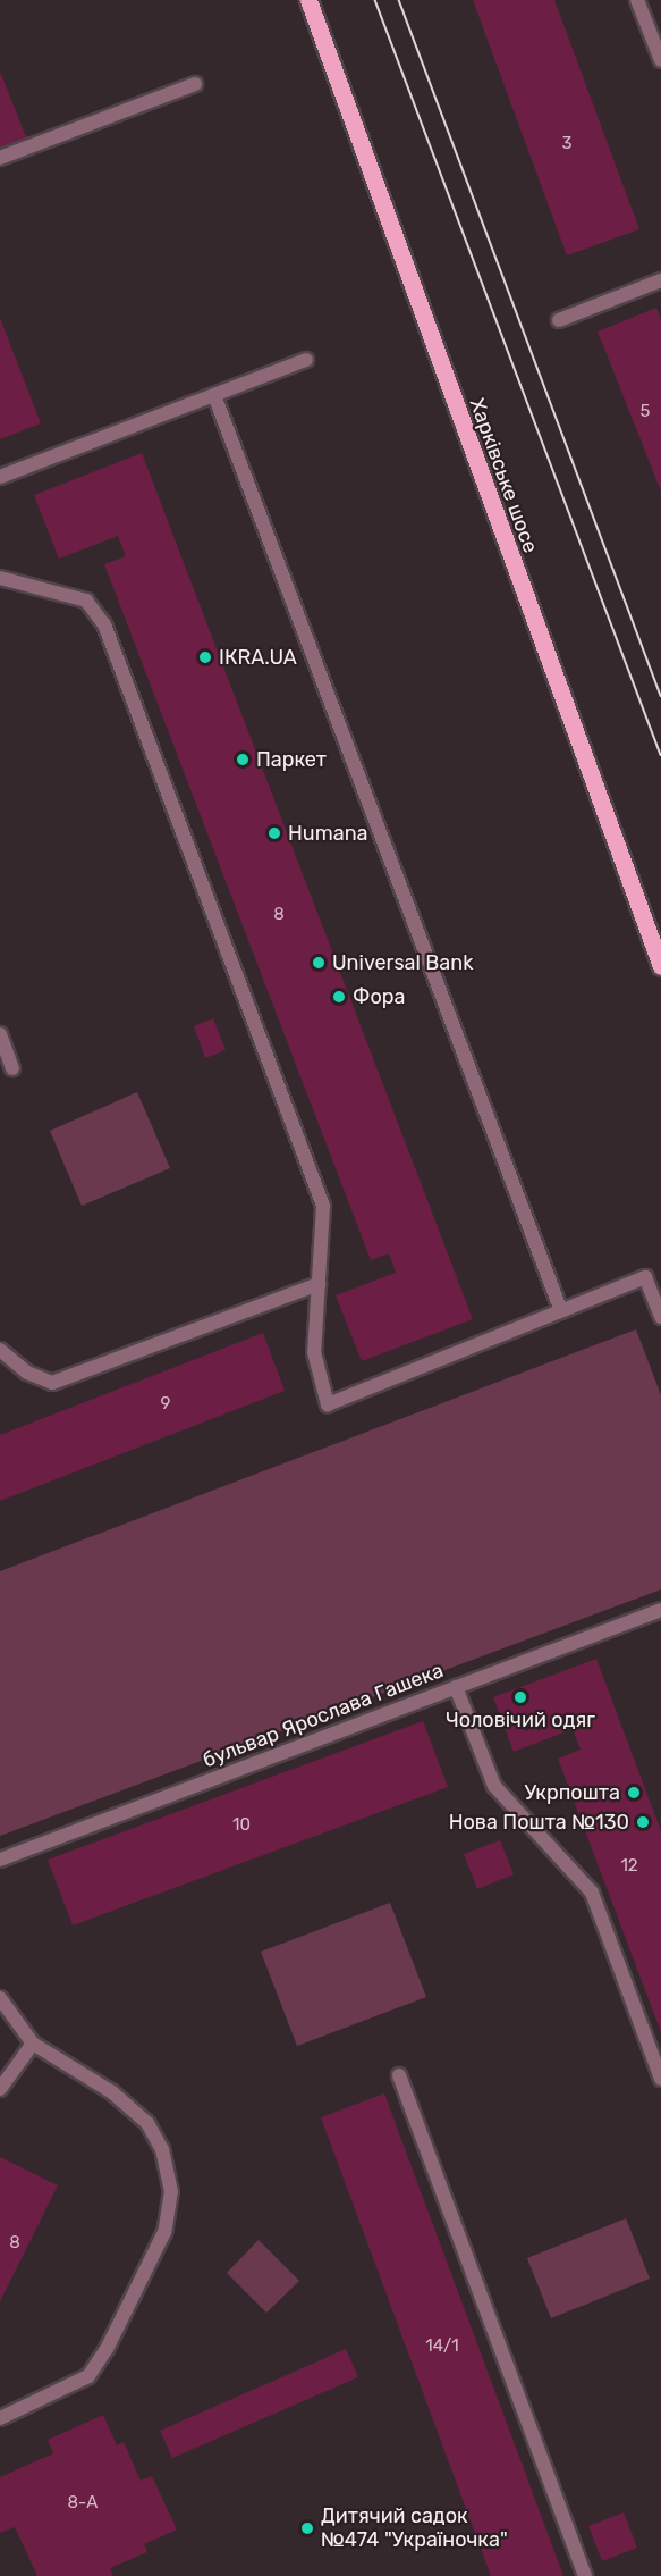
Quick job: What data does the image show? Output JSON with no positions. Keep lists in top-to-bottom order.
{
  "streets": {
    "main road": ["Харківське шосе"],
    "street": ["бульвар Ярослава Гашека"]
  },
  "places": [
    "ІКRA.UA",
    "Паркет",
    "Humana",
    "Universal Bank",
    "Фора",
    "Чоловічий одяг",
    "Укрпошта",
    "Нова Пошта №130",
    "Дитячий садок №474 \"Україночка\""
  ],
  "house_numbers": [
    "3",
    "5",
    "8",
    "9",
    "10",
    "12",
    "8",
    "14/1",
    "8-А"
  ]
}
